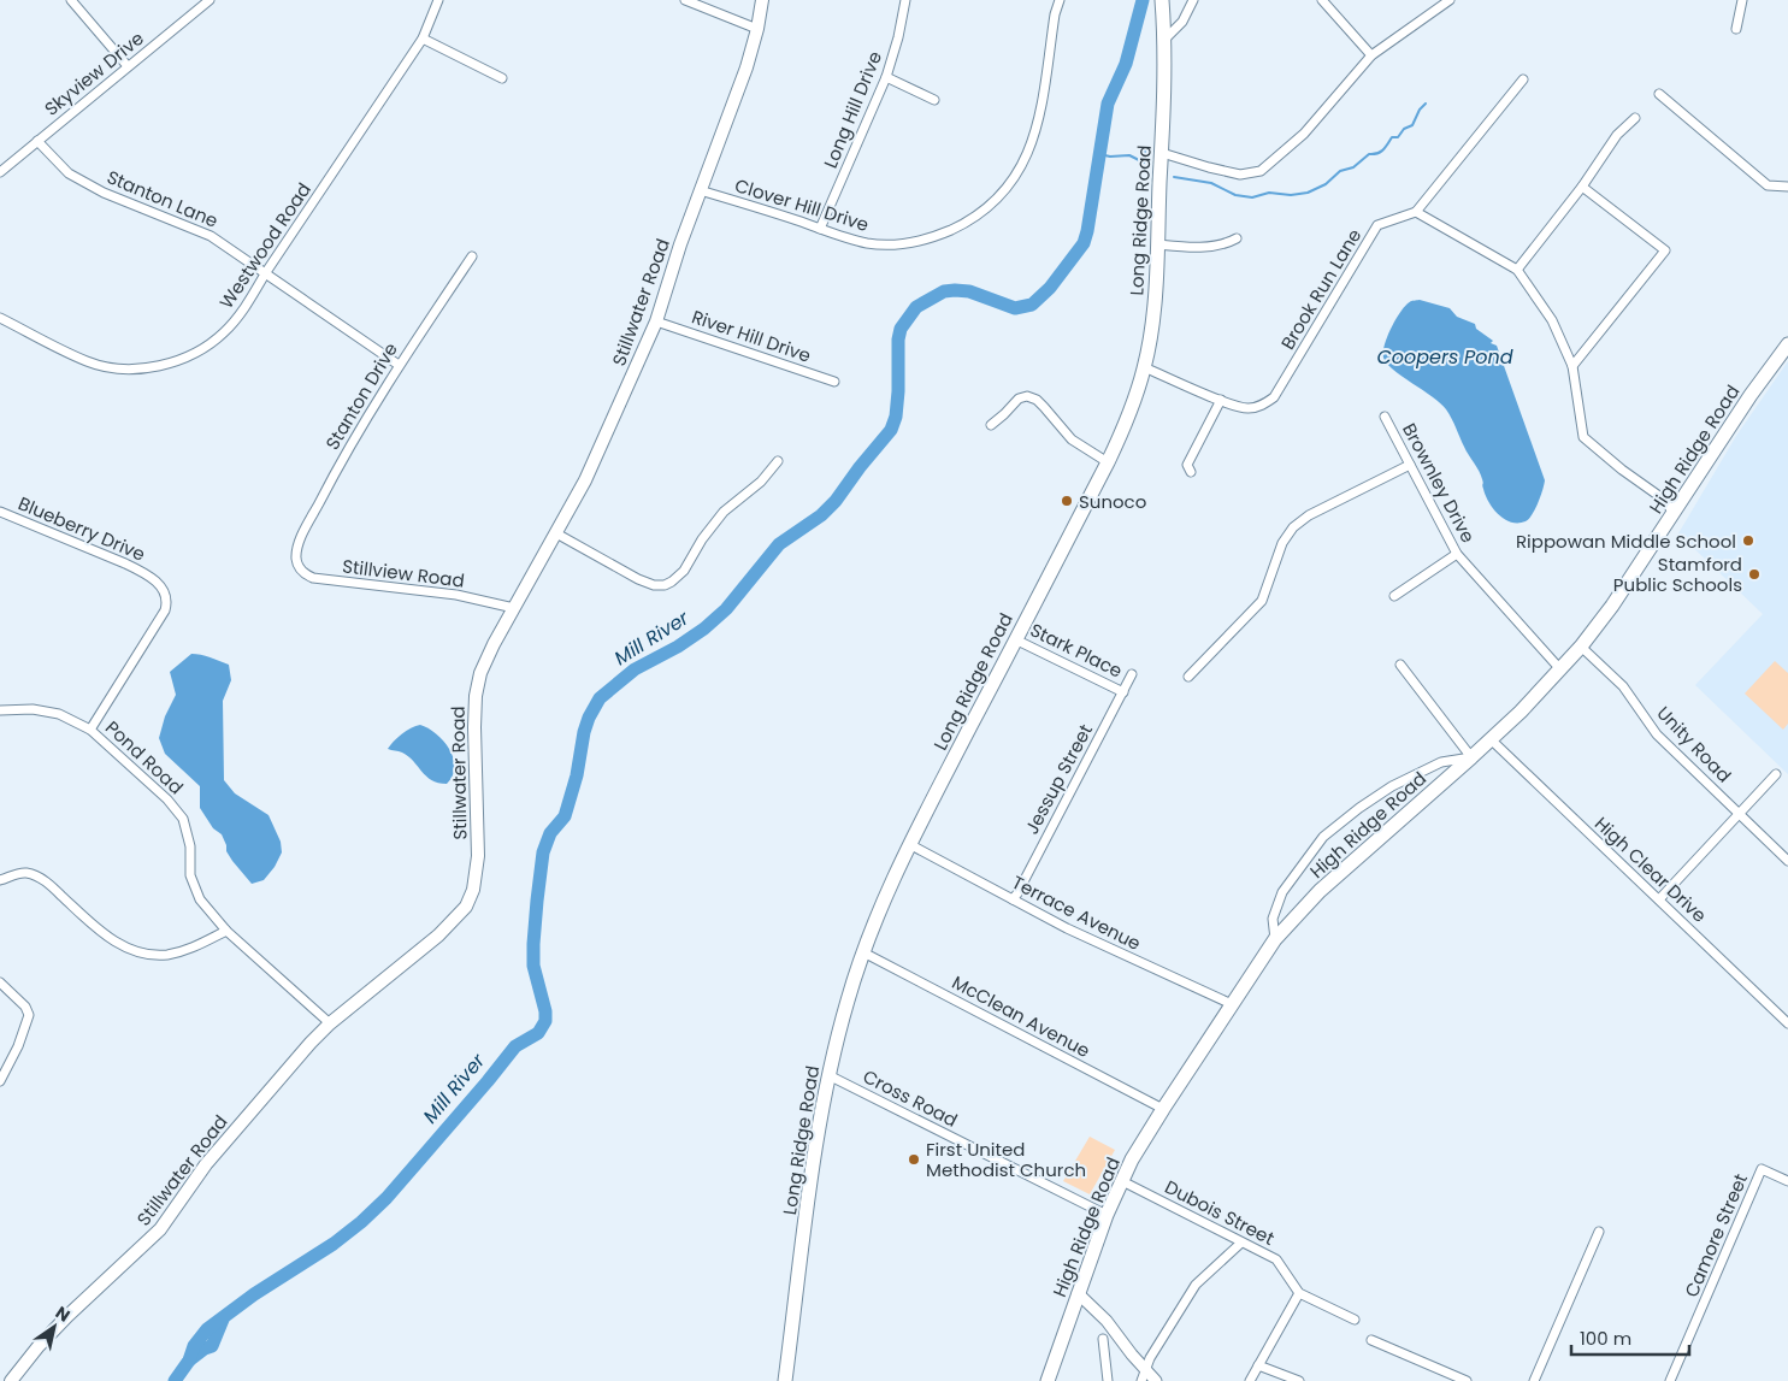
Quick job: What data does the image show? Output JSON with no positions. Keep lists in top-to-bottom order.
{
  "streets": {
    "main road": ["Long Ridge Road", "Stillwater Road", "High Ridge Road"],
    "street": [
      "Skyview Drive",
      "Long Hill Drive",
      "Stanton Lane",
      "Clover Hill Drive",
      "Westwood Road",
      "Brook Run Lane",
      "River Hill Drive",
      "Stanton Drive",
      "Brownley Drive",
      "Blueberry Drive",
      "Stillview Road",
      "Stark Place",
      "Unity Road",
      "Pond Road",
      "Jessup Street",
      "High Clear Drive",
      "Terrace Avenue",
      "McClean Avenue",
      "Cross Road",
      "Dubois Street",
      "Camore Street"
    ]
  },
  "crossings": [
    ["Skyview Drive", "Stanton Lane"],
    ["Long Hill Drive", "Clover Hill Drive"],
    ["Stanton Lane", "Westwood Road"],
    ["Stanton Lane", "Stanton Drive"],
    ["Clover Hill Drive", "Stillwater Road"],
    ["Long Ridge Road", "Brook Run Lane"],
    ["Long Ridge Road", "Stark Place"],
    ["Long Ridge Road", "Terrace Avenue"],
    ["Long Ridge Road", "McClean Avenue"],
    ["Long Ridge Road", "Cross Road"],
    ["Stillwater Road", "River Hill Drive"],
    ["Stillwater Road", "Stillview Road"],
    ["Stillwater Road", "Pond Road"],
    ["Stanton Drive", "Stillview Road"],
    ["High Ridge Road", "Brownley Drive"],
    ["High Ridge Road", "Unity Road"],
    ["High Ridge Road", "High Clear Drive"],
    ["High Ridge Road", "Terrace Avenue"],
    ["High Ridge Road", "McClean Avenue"],
    ["High Ridge Road", "Cross Road"],
    ["High Ridge Road", "Dubois Street"],
    ["Blueberry Drive", "Pond Road"],
    ["Stark Place", "Jessup Street"],
    ["Jessup Street", "Terrace Avenue"]
  ],
  "water": ["Coopers Pond", "Mill River"],
  "places": [
    "Sunoco",
    "Rippowan Middle School",
    "Stamford Public Schools",
    "First United Methodist Church"
  ],
  "scale_bar": "100 m",
  "north": "top right"
}
